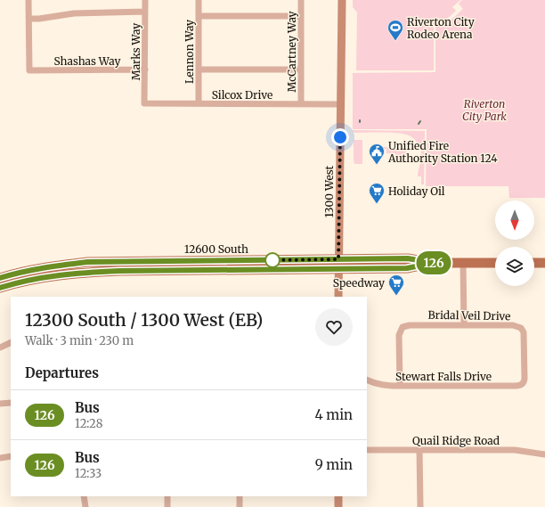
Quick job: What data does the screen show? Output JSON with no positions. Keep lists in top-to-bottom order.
{
  "streets": {
    "main road": ["12600 South"],
    "street": [
      "Marks Way",
      "Lennon Way",
      "McCartney Way",
      "Shashas Way",
      "Silcox Drive",
      "1300 West",
      "Bridal Veil Drive",
      "Stewart Falls Drive",
      "Quail Ridge Road"
    ]
  },
  "crossings": [
    ["Marks Way", "Shashas Way"],
    ["Marks Way", "Silcox Drive"],
    ["Lennon Way", "Silcox Drive"],
    ["McCartney Way", "Silcox Drive"],
    ["Silcox Drive", "1300 West"],
    ["1300 West", "12600 South"],
    ["Bridal Veil Drive", "Stewart Falls Drive"]
  ],
  "parks": ["Riverton City Park"],
  "places": {
    "sports": ["Riverton City Rodeo Arena"],
    "public building": ["Unified Fire Authority Station 124"],
    "supermarket": ["Holiday Oil", "Speedway"]
  },
  "lines": ["bus line 126"],
  "north": "bottom",
  "page": {
    "on_map": "126",
    "heading": [
      ["12300 South / 1300 West (EB)", "Walk · 3 min · 230 m"],
      "Departures"
    ],
    "list": [
      {
        "mark": "126",
        "name": "Bus",
        "note": "12:28",
        "value": "4 min"
      },
      {
        "mark": "126",
        "name": "Bus",
        "note": "12:33",
        "value": "9 min"
      }
    ]
  }
}
